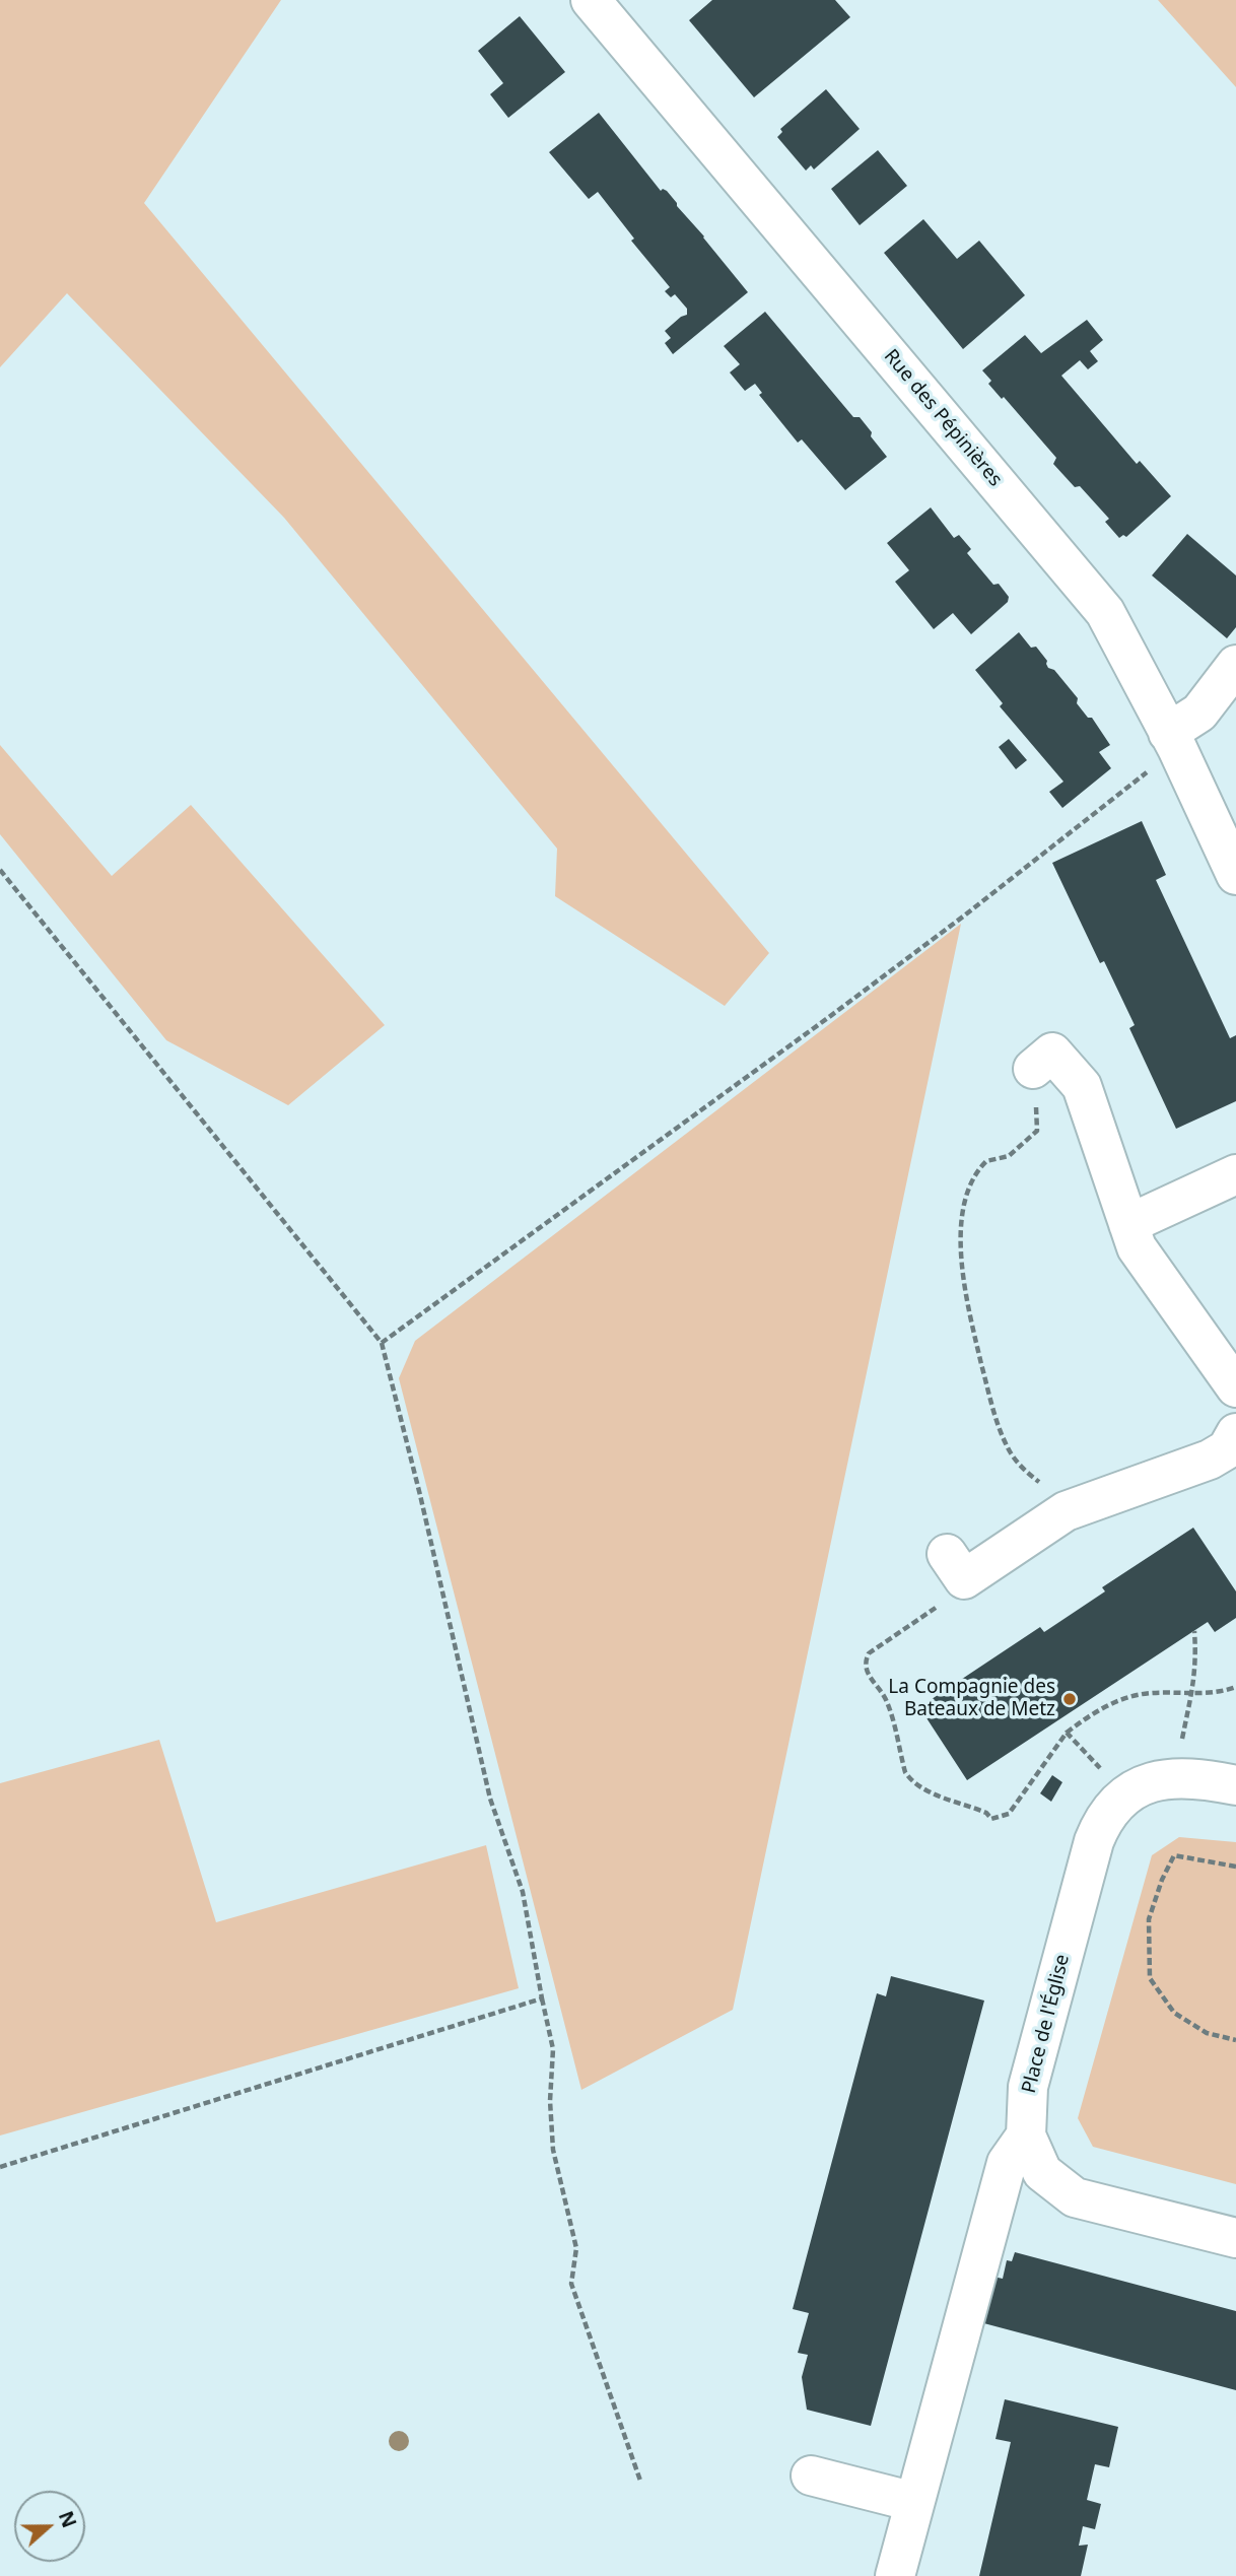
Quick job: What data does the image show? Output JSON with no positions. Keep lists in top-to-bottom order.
{
  "streets": {
    "street": ["Rue des Pépinières", "Place de l'Église"]
  },
  "places": ["La Compagnie des Bateaux de Metz"],
  "north": "right"
}
